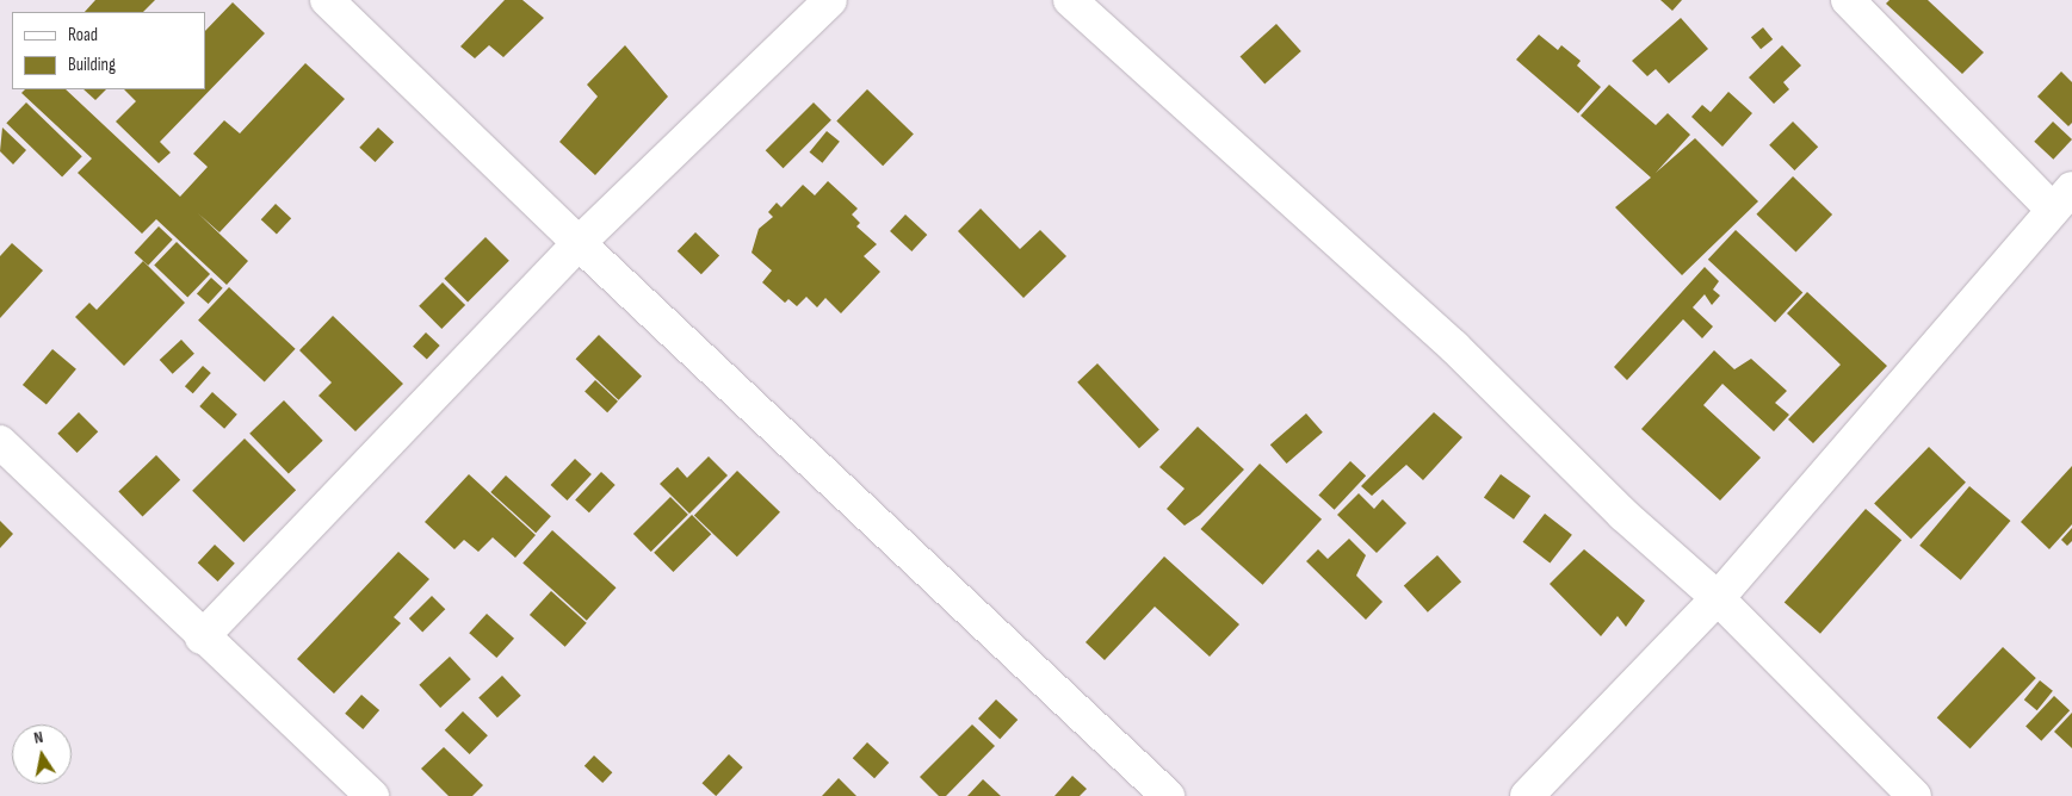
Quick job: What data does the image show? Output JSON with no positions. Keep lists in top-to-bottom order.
{
  "legend": ["Road", "Building"],
  "north": "top"
}
